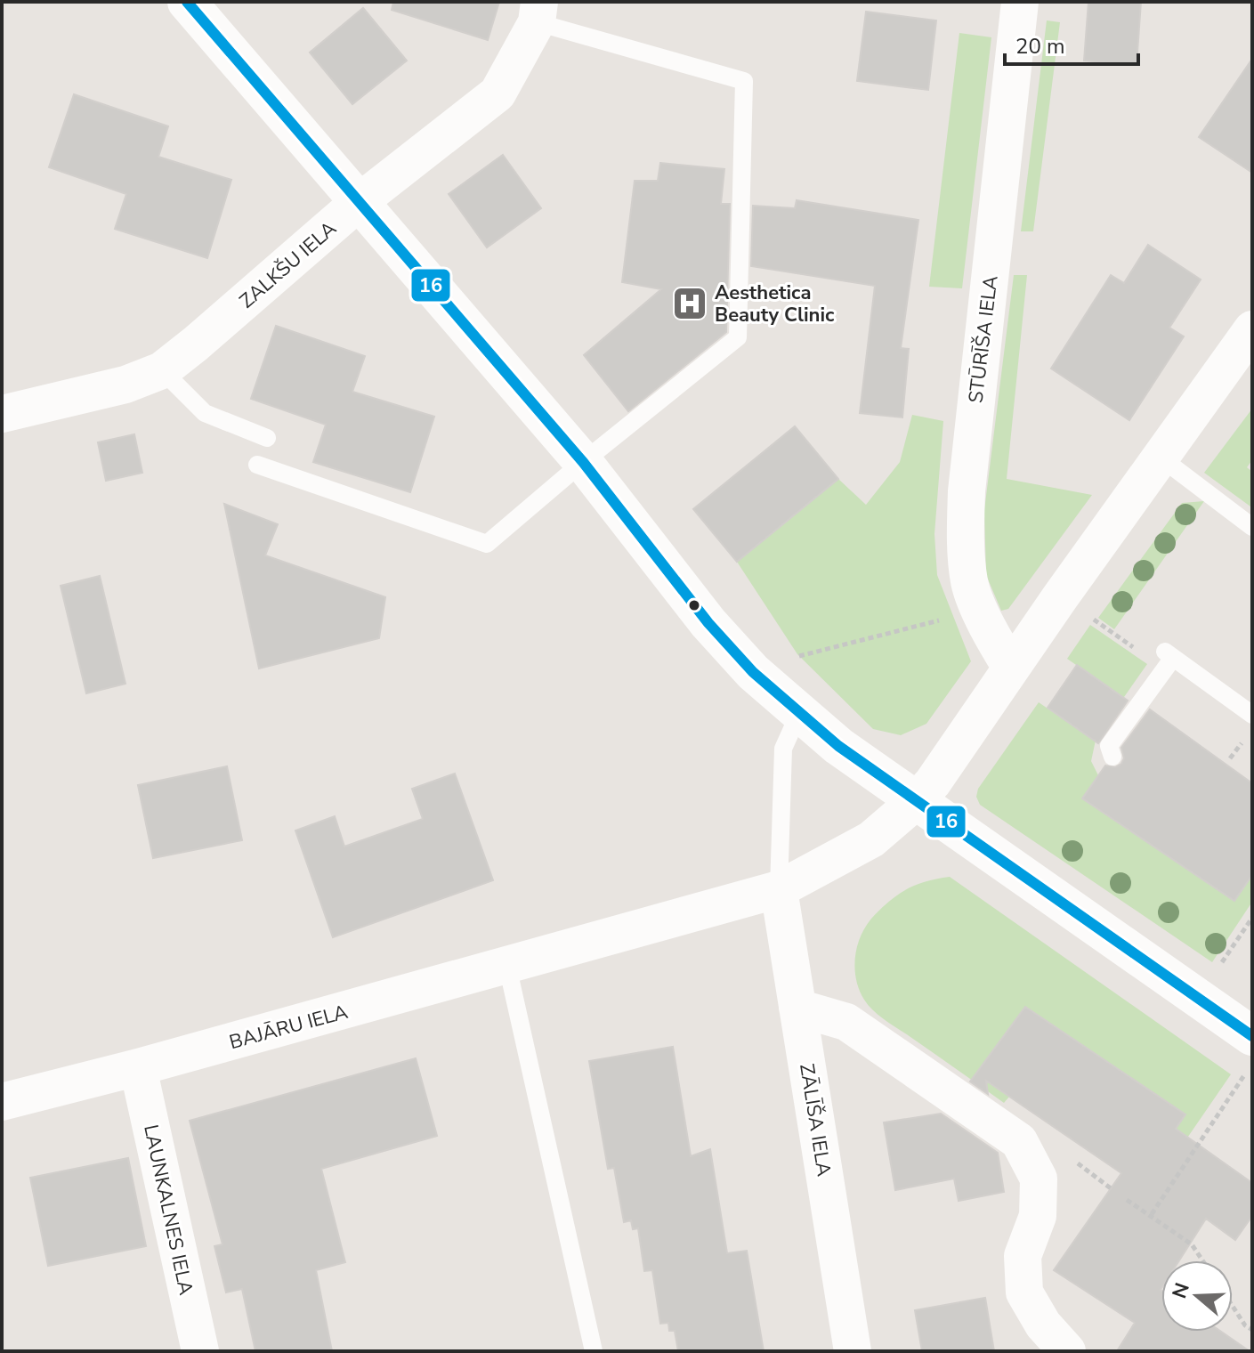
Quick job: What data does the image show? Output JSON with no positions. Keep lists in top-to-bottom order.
{
  "streets": {
    "street": [
      "ZALKŠU IELA",
      "STŪRĪŠA IELA",
      "BAJĀRU IELA",
      "ZĀLĪŠA IELA",
      "LAUNKALNES IELA"
    ]
  },
  "crossings": [
    ["STŪRĪŠA IELA", "BAJĀRU IELA"],
    ["BAJĀRU IELA", "ZĀLĪŠA IELA"],
    ["BAJĀRU IELA", "LAUNKALNES IELA"]
  ],
  "places": {
    "hospital": ["Aesthetica Beauty Clinic"]
  },
  "lines": ["transit line 16"],
  "scale_bar": "20 m",
  "north": "left"
}
